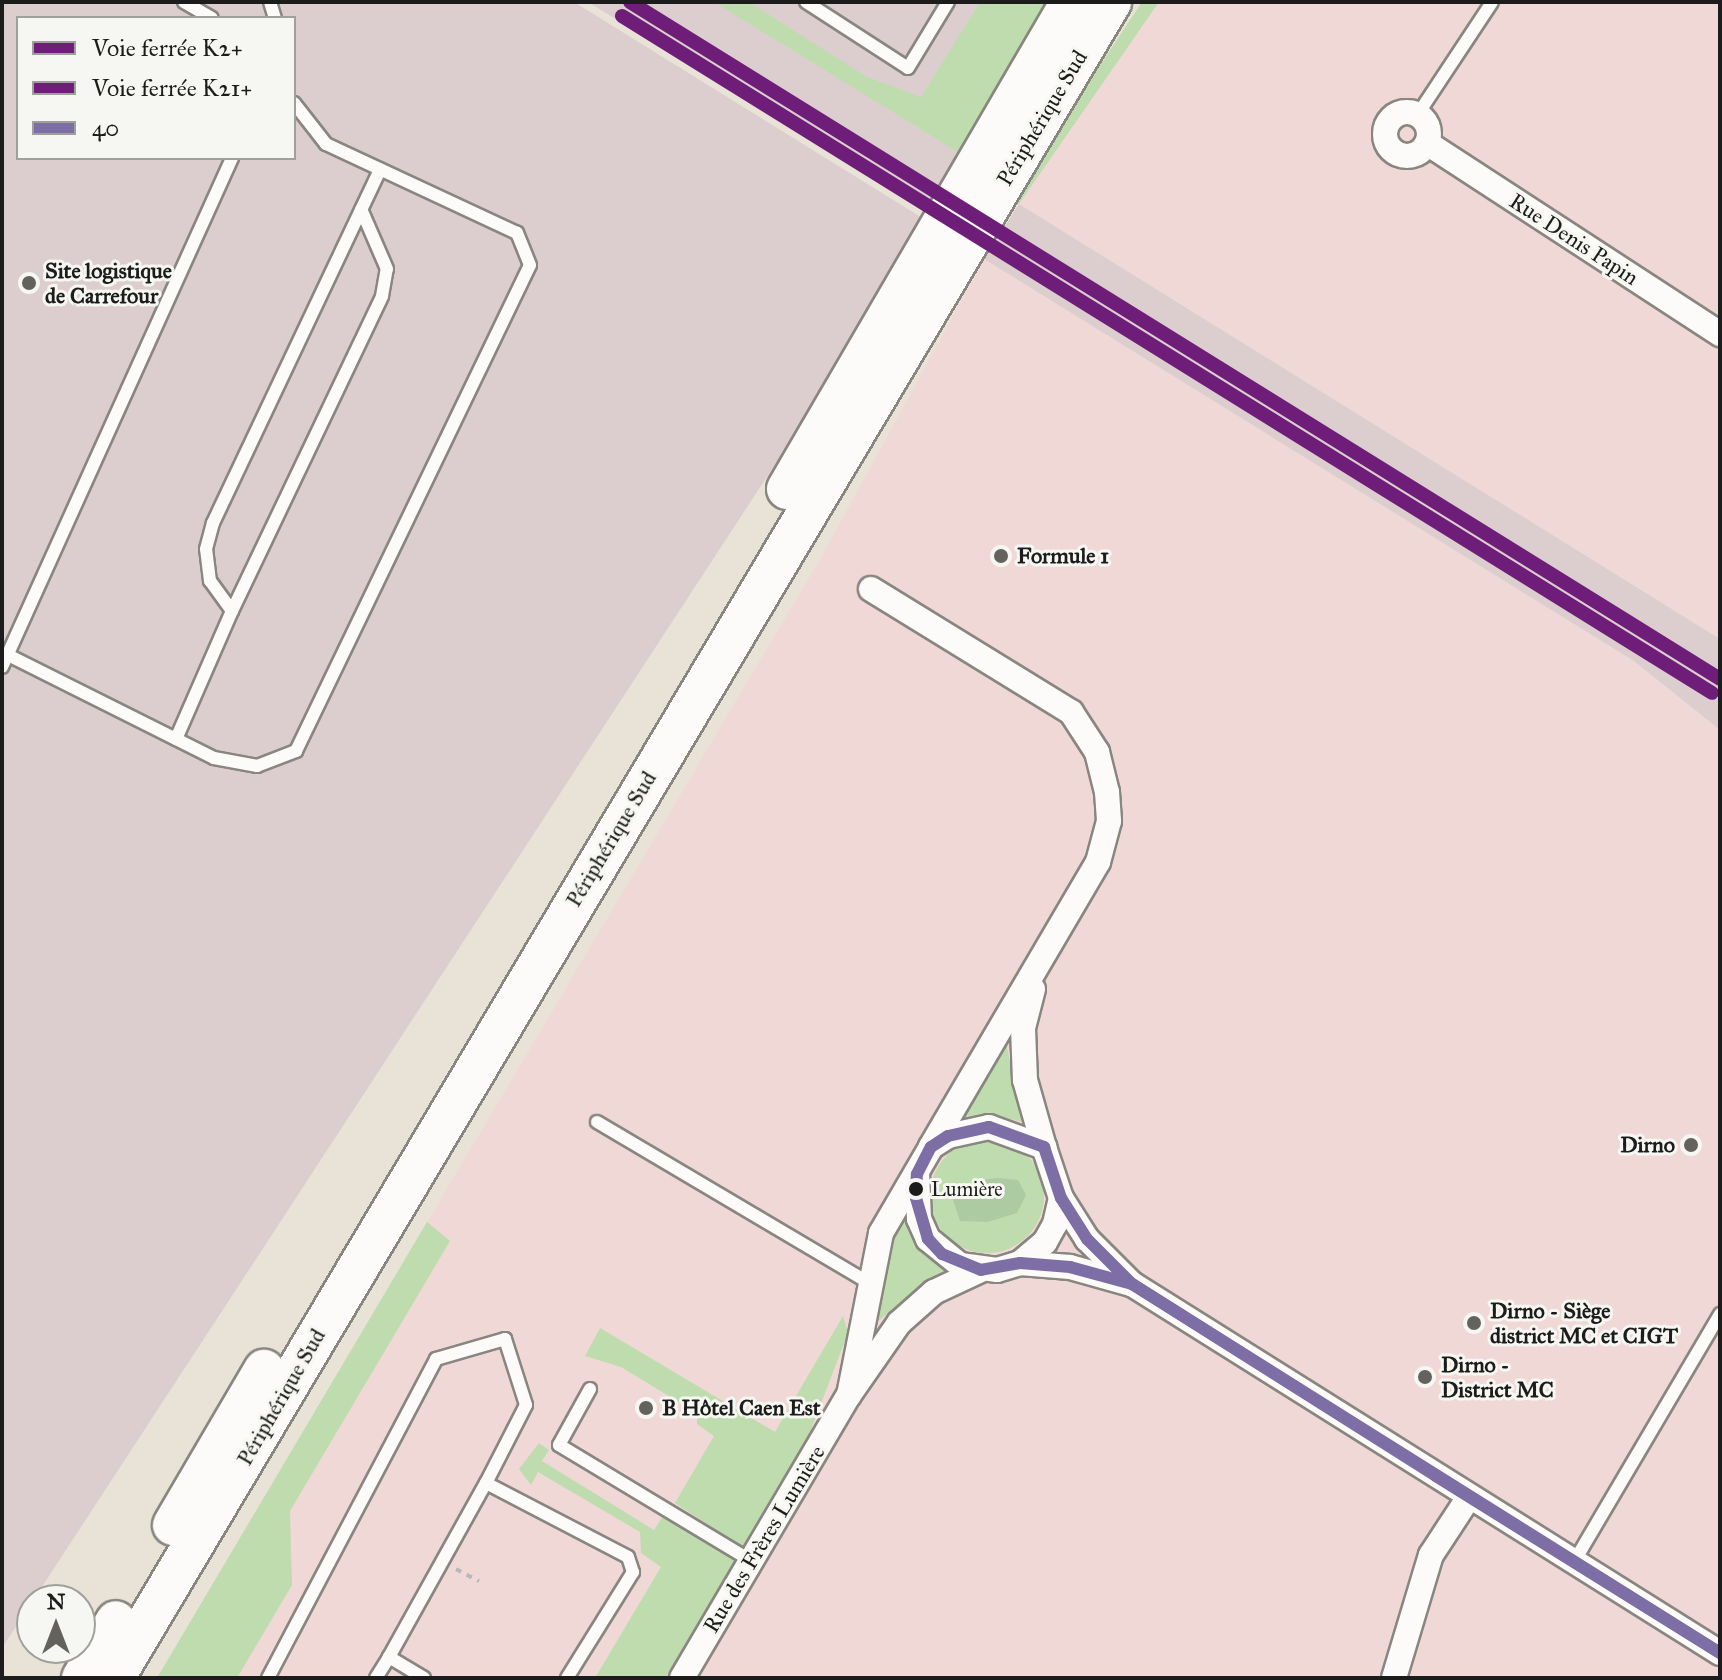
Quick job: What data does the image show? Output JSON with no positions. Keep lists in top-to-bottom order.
{
  "streets": {
    "highway": ["Périphérique Sud"],
    "street": ["Rue Denis Papin", "Rue des Frères Lumière"]
  },
  "places": [
    "Site logistique de Carrefour",
    "Formule 1",
    "Dirno",
    "Lumière",
    "Dirno - Siège district MC et CIGT",
    "Dirno - District MC",
    "B Hôtel Caen Est"
  ],
  "lines": ["rail line K2+", "rail line K21+", "transit line 40"],
  "legend": ["Voie ferrée K2+", "Voie ferrée K21+", "40"],
  "north": "top"
}
